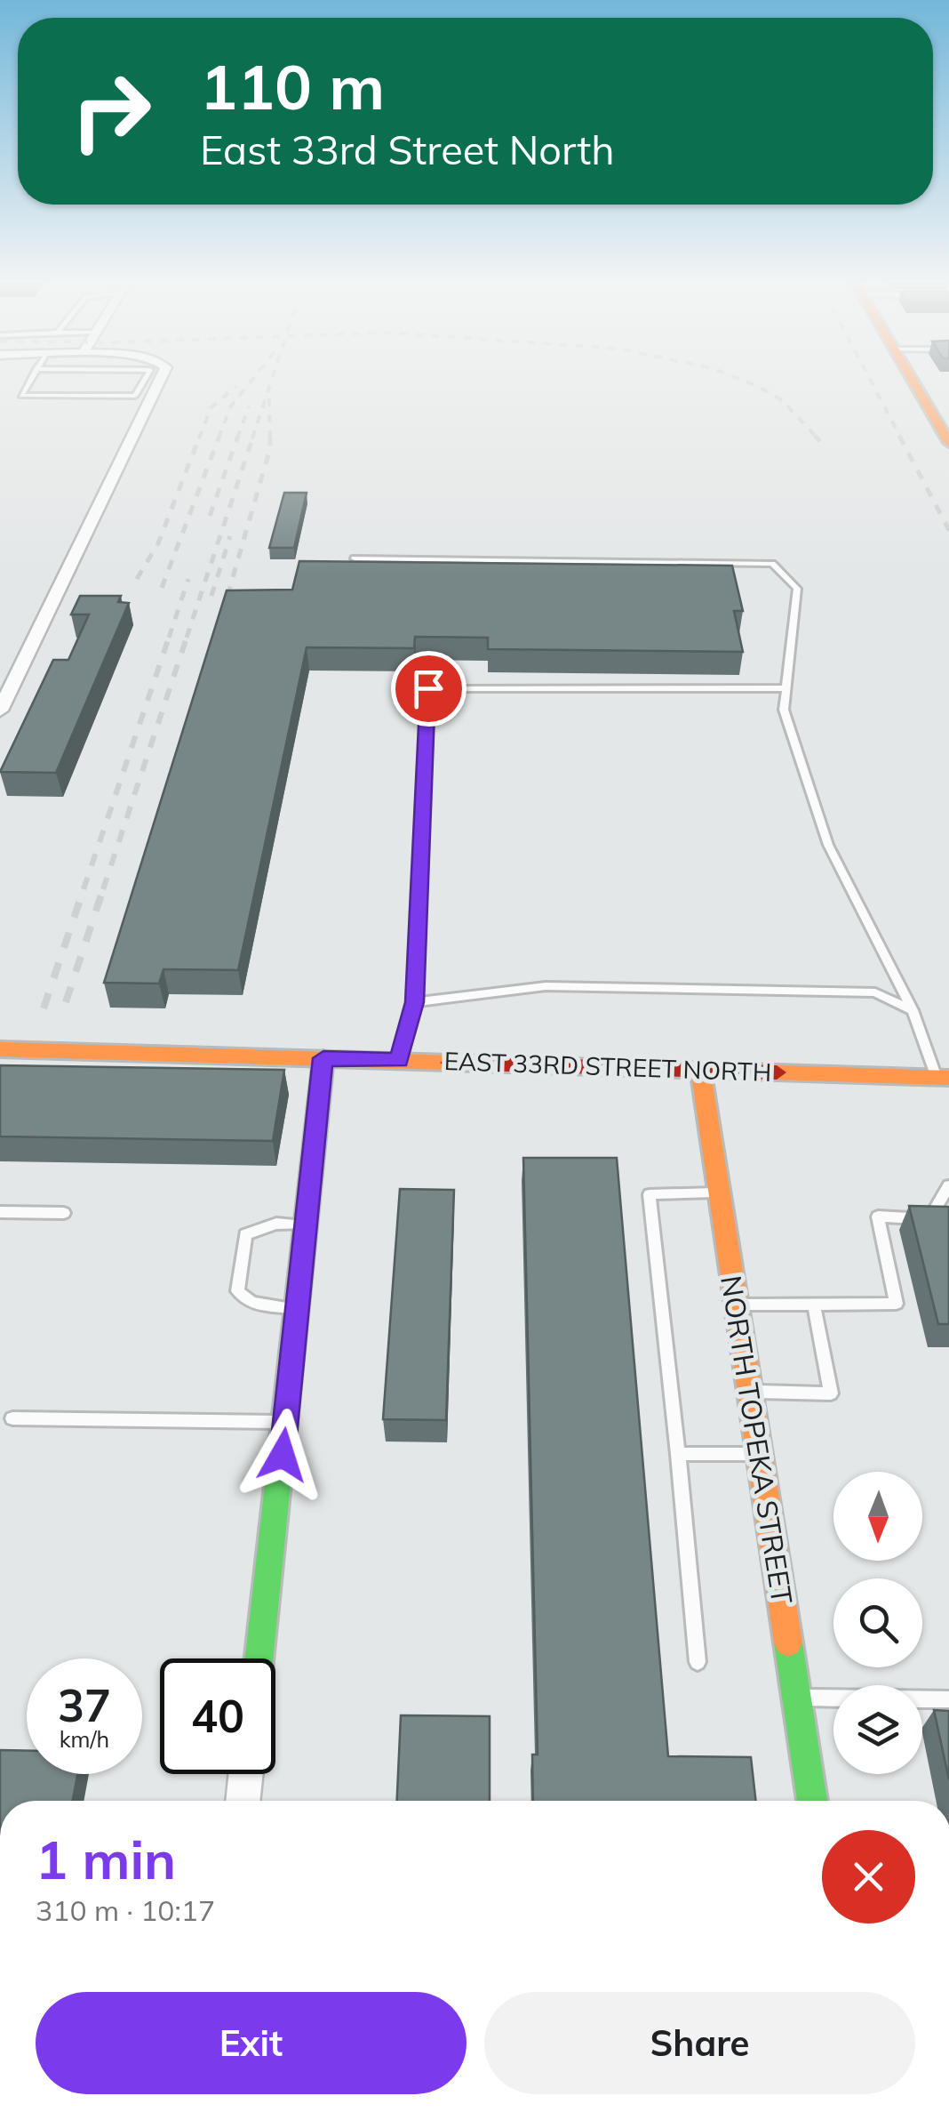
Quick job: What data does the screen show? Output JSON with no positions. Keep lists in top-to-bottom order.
{
  "streets": {
    "street": ["EAST 33RD STREET NORTH", "NORTH TOPEKA STREET"]
  },
  "crossings": [
    ["EAST 33RD STREET NORTH", "NORTH TOPEKA STREET"]
  ],
  "north": "bottom",
  "page": {
    "turn": ["110 m", "East 33rd Street North"],
    "speed": "37 km/h",
    "limit": "40",
    "heading": ["1 min", "310 m · 10:17"],
    "buttons": ["Exit", "Share"]
  }
}
